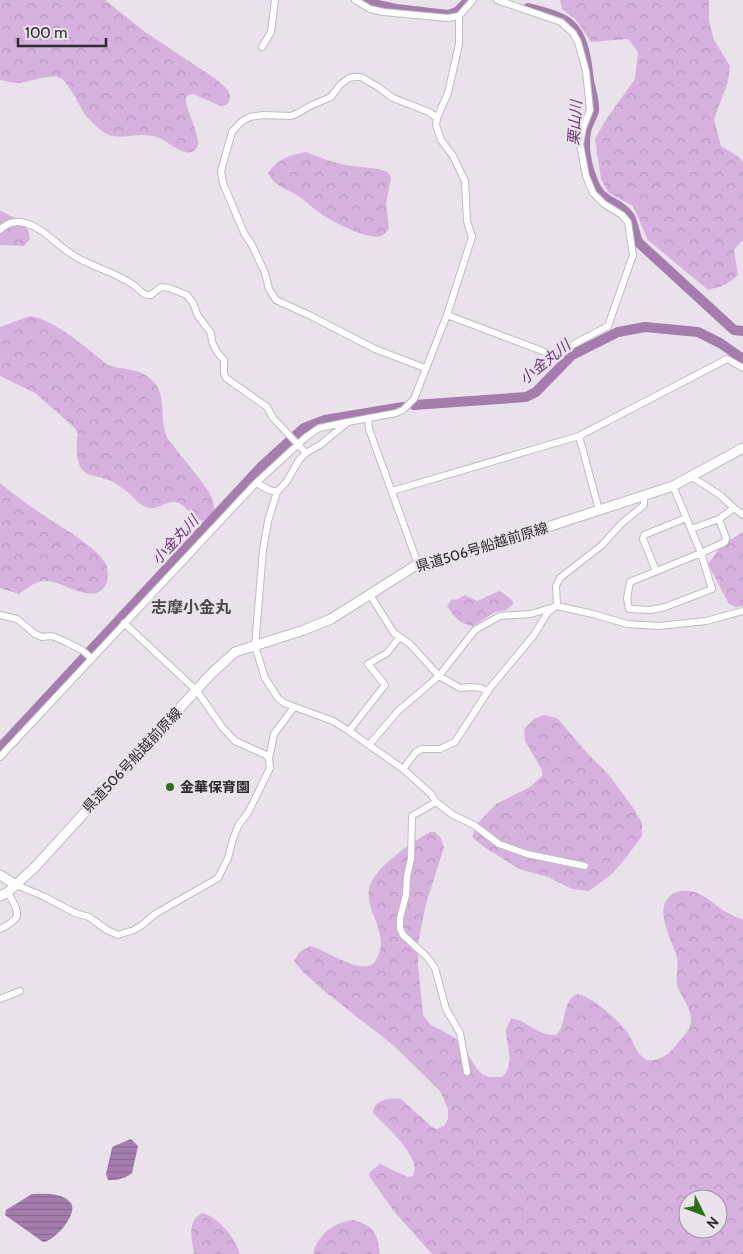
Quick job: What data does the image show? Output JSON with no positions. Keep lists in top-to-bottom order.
{
  "streets": {
    "main road": ["県道506号船越前原線"]
  },
  "districts": ["志摩小金丸"],
  "water": ["栗山川", "小金丸川"],
  "places": ["金華保育園"],
  "scale_bar": "100 m",
  "north": "bottom right"
}
